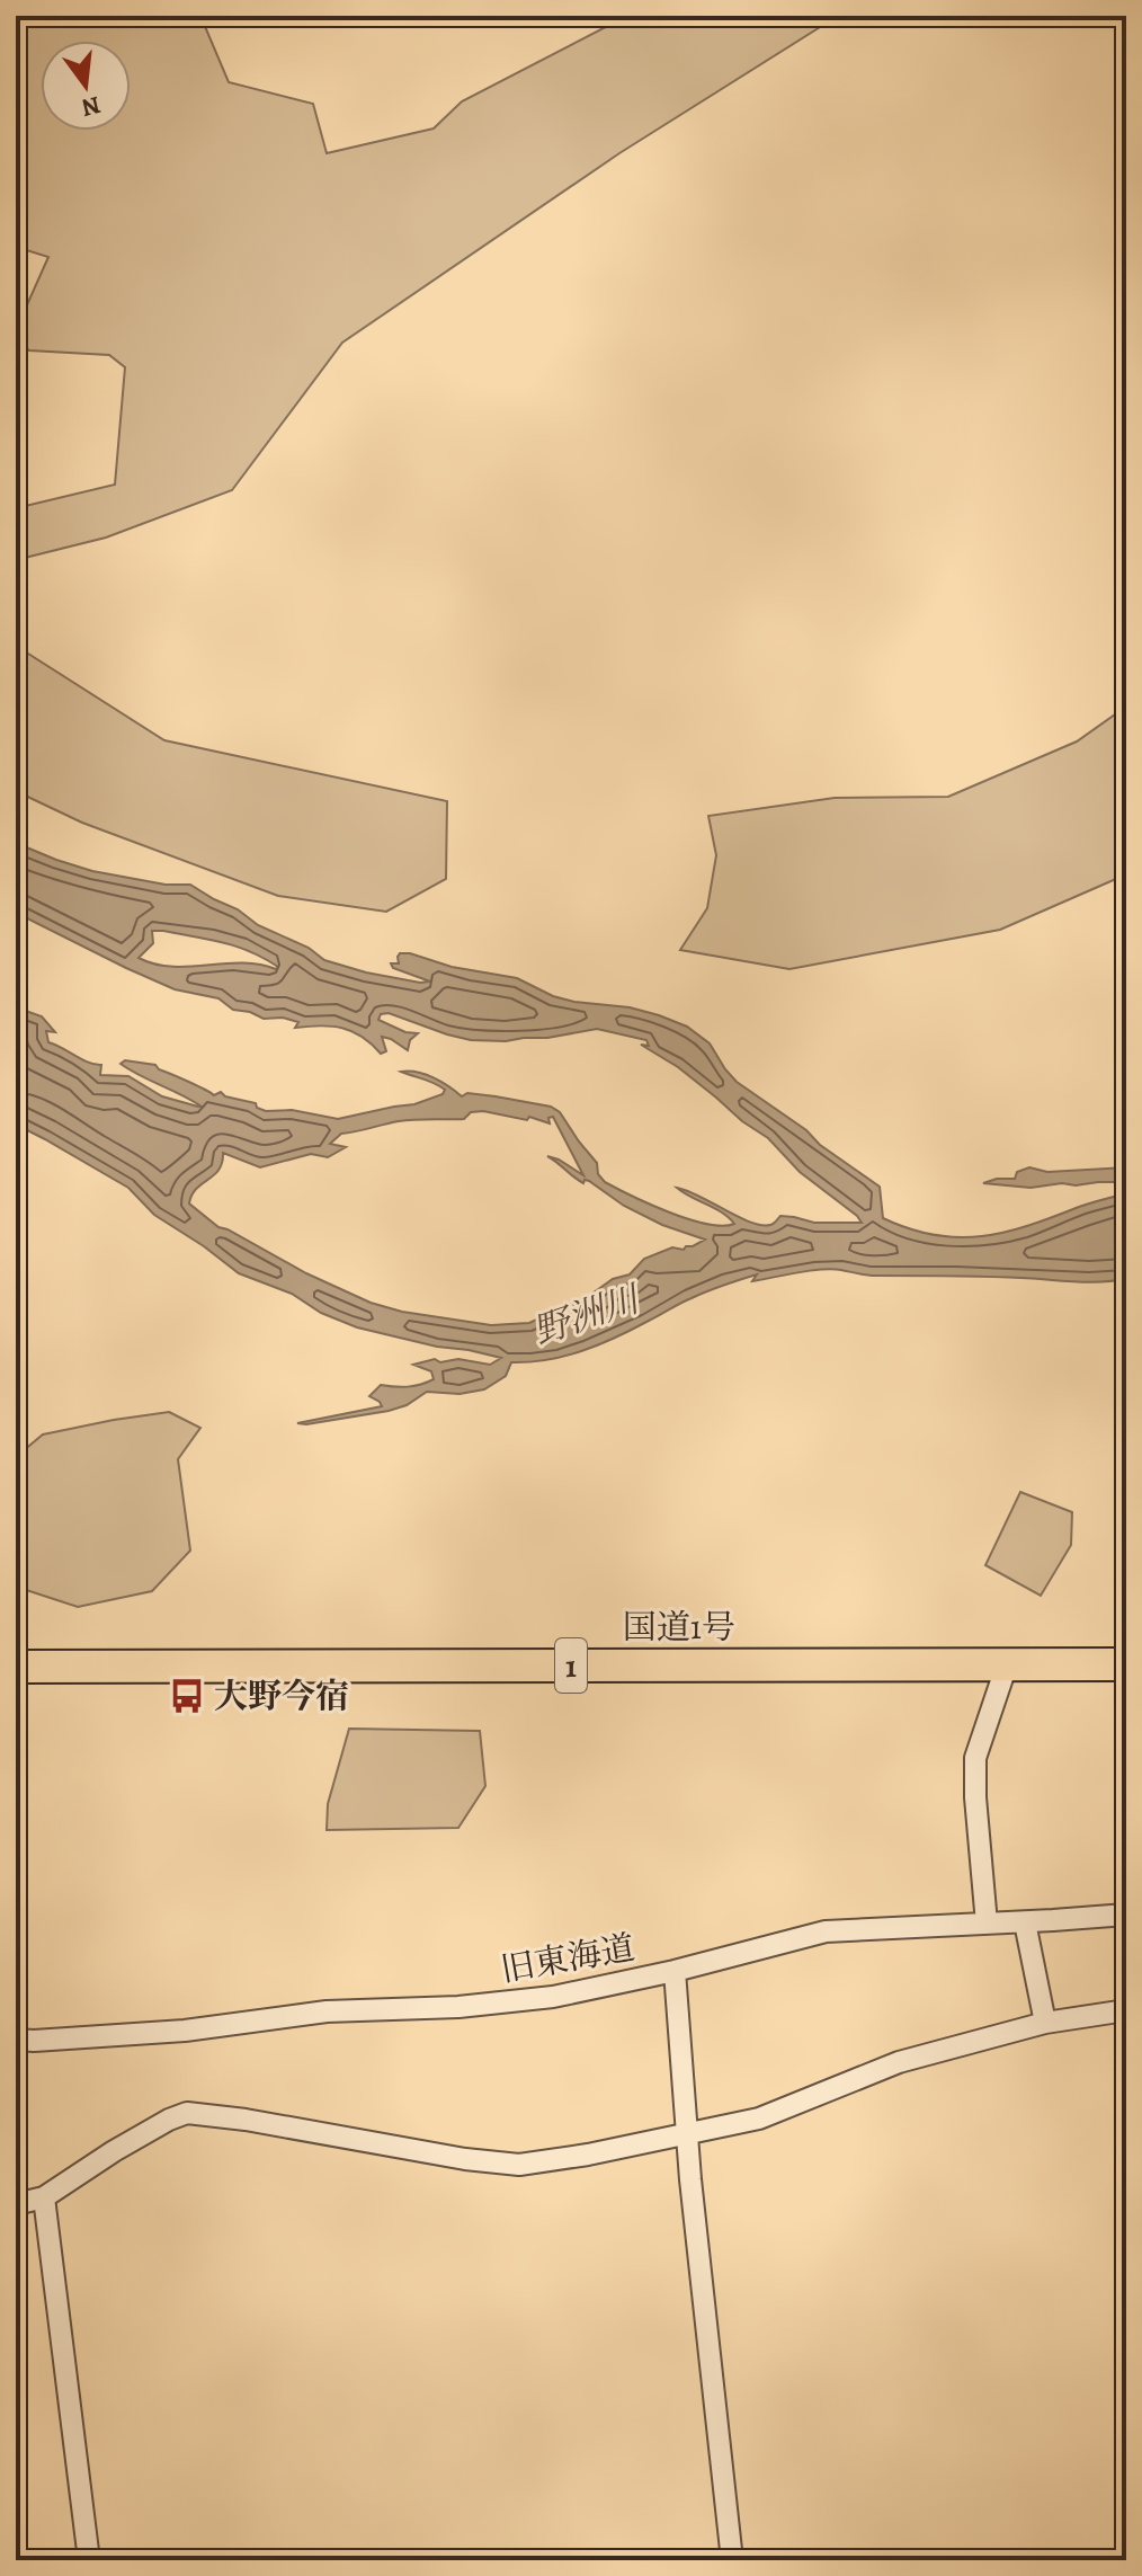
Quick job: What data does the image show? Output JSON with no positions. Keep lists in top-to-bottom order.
{
  "streets": {
    "highway": ["国道1号", "1"],
    "street": ["旧東海道"]
  },
  "water": ["野洲川"],
  "places": {
    "bus stop": ["大野今宿"]
  },
  "north": "bottom"
}
